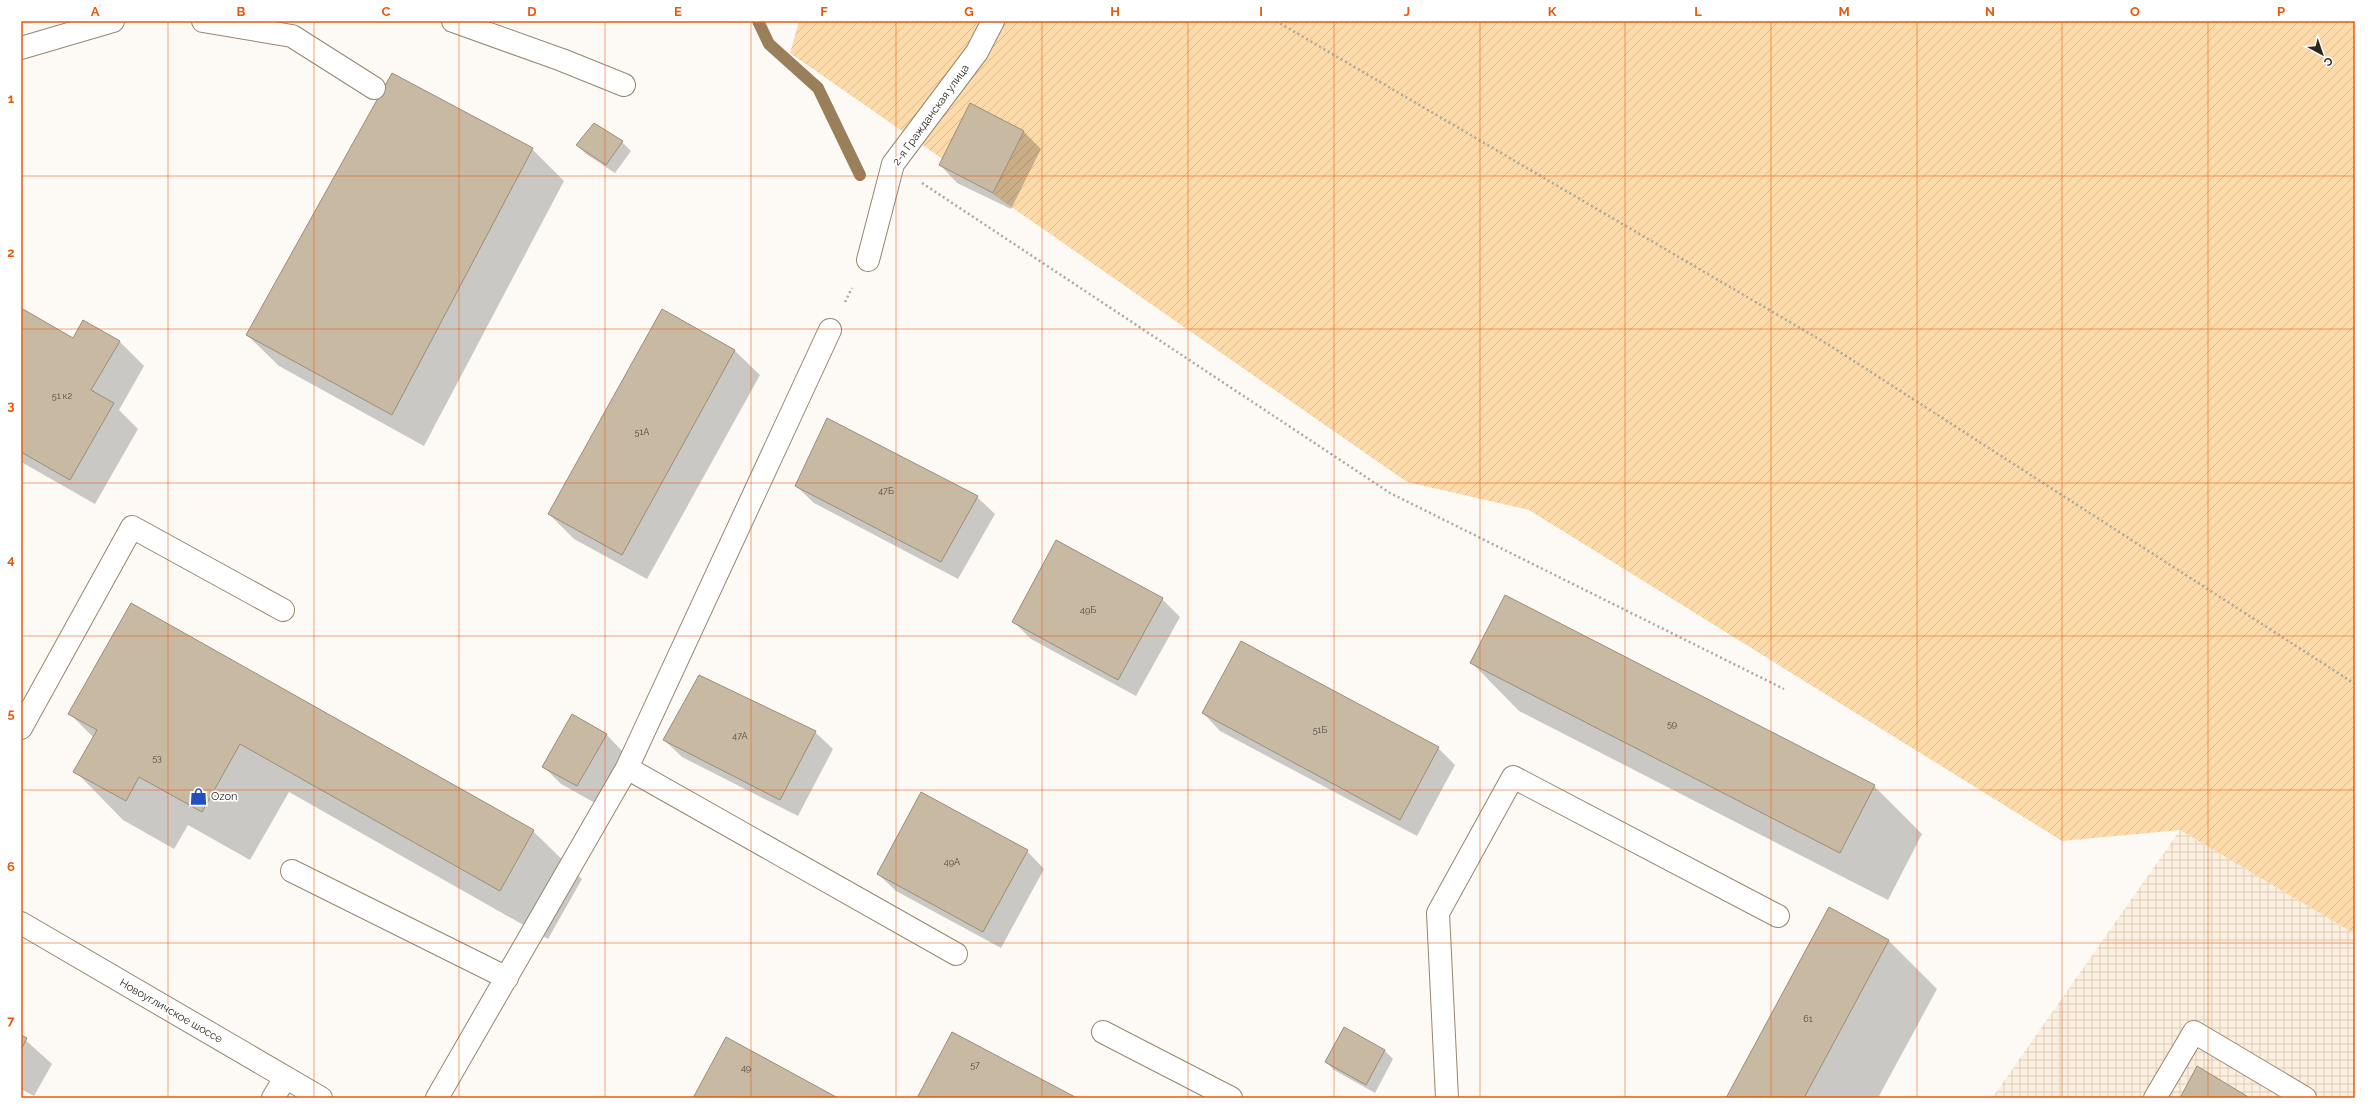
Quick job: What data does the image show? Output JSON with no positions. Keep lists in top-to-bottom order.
{
  "streets": {
    "main road": ["2-я Гражданская улица", "Новоугличское шоссе"]
  },
  "places": {
    "shop": ["Ozon"]
  },
  "house_numbers": [
    "51 к2",
    "51А",
    "47Б",
    "49Б",
    "59",
    "51Б",
    "47А",
    "53",
    "49А",
    "61",
    "57",
    "49"
  ],
  "north": "bottom right",
  "grid": {
    "columns": [
      "A",
      "B",
      "C",
      "D",
      "E",
      "F",
      "G",
      "H",
      "I",
      "J",
      "K",
      "L",
      "M",
      "N",
      "O",
      "P"
    ],
    "rows": [
      "1",
      "2",
      "3",
      "4",
      "5",
      "6",
      "7"
    ]
  }
}
